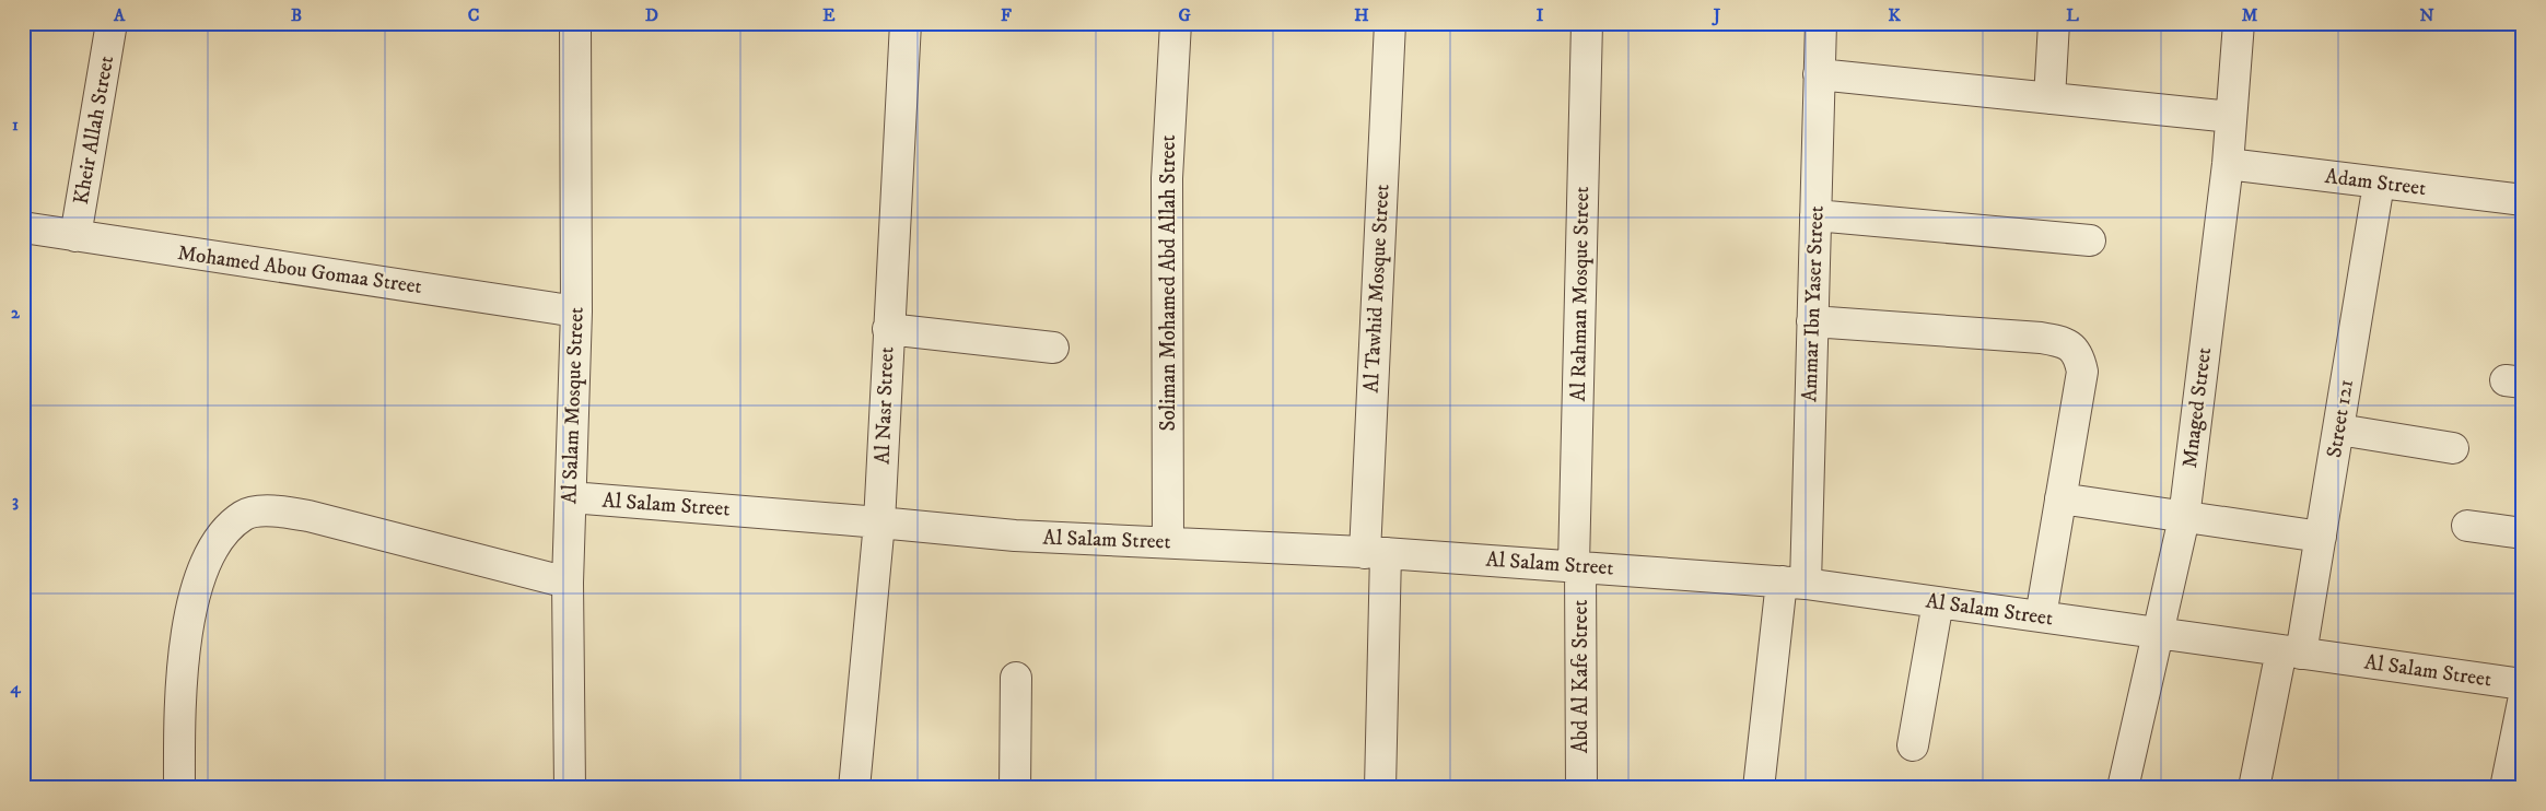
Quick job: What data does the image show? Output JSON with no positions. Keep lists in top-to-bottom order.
{
  "streets": {
    "street": [
      "Kheir Allah Street",
      "Adam Street",
      "Mohamed Abou Gomaa Street",
      "Soliman Mohamed Abd Allah Street",
      "Al Tawhid Mosque Street",
      "Al Rahman Mosque Street",
      "Ammar Ibn Yaser Street",
      "Al Salam Mosque Street",
      "Al Nasr Street",
      "Mnaged Street",
      "Street 121",
      "Al Salam Street",
      "Abd Al Kafe Street"
    ]
  },
  "crossings": [
    ["Kheir Allah Street", "Mohamed Abou Gomaa Street"],
    ["Adam Street", "Mnaged Street"],
    ["Adam Street", "Street 121"],
    ["Mohamed Abou Gomaa Street", "Al Salam Mosque Street"],
    ["Soliman Mohamed Abd Allah Street", "Al Salam Street"],
    ["Al Tawhid Mosque Street", "Al Salam Street"],
    ["Al Rahman Mosque Street", "Al Salam Street"],
    ["Al Rahman Mosque Street", "Abd Al Kafe Street"],
    ["Ammar Ibn Yaser Street", "Al Salam Street"],
    ["Al Salam Mosque Street", "Al Salam Street"],
    ["Al Nasr Street", "Al Salam Street"],
    ["Mnaged Street", "Al Salam Street"],
    ["Street 121", "Al Salam Street"],
    ["Al Salam Street", "Abd Al Kafe Street"]
  ],
  "grid": {
    "columns": [
      "A",
      "B",
      "C",
      "D",
      "E",
      "F",
      "G",
      "H",
      "I",
      "J",
      "K",
      "L",
      "M",
      "N"
    ],
    "rows": [
      "1",
      "2",
      "3",
      "4"
    ]
  }
}
